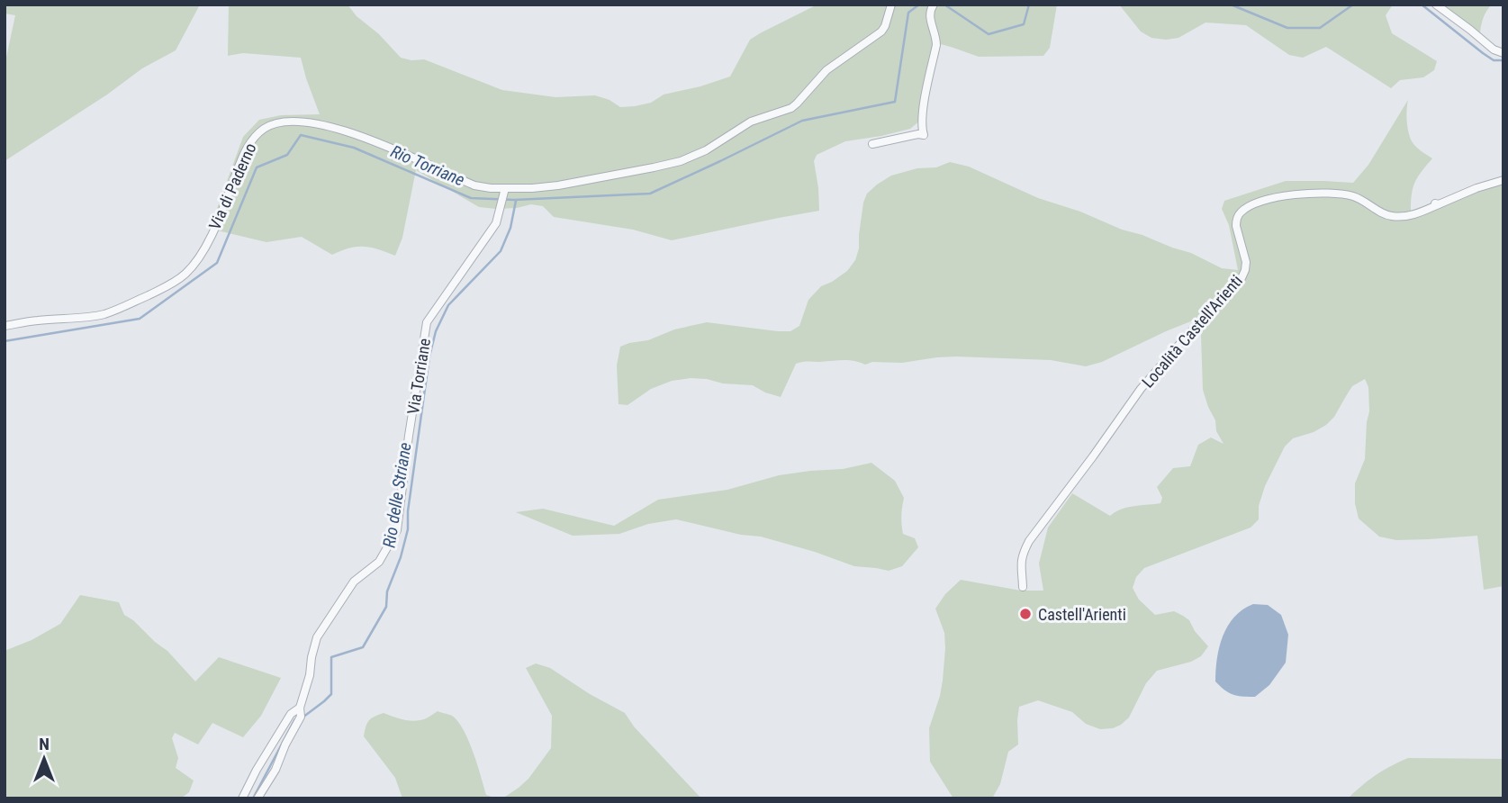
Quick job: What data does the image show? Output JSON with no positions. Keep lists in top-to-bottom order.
{
  "streets": {
    "street": ["Via di Paderno", "Località Castell'Arienti", "Via Torriane"]
  },
  "crossings": [
    ["Via di Paderno", "Via Torriane"]
  ],
  "water": ["Rio Torriane", "Rio delle Striane"],
  "places": ["Castell'Arienti"],
  "north": "top"
}
